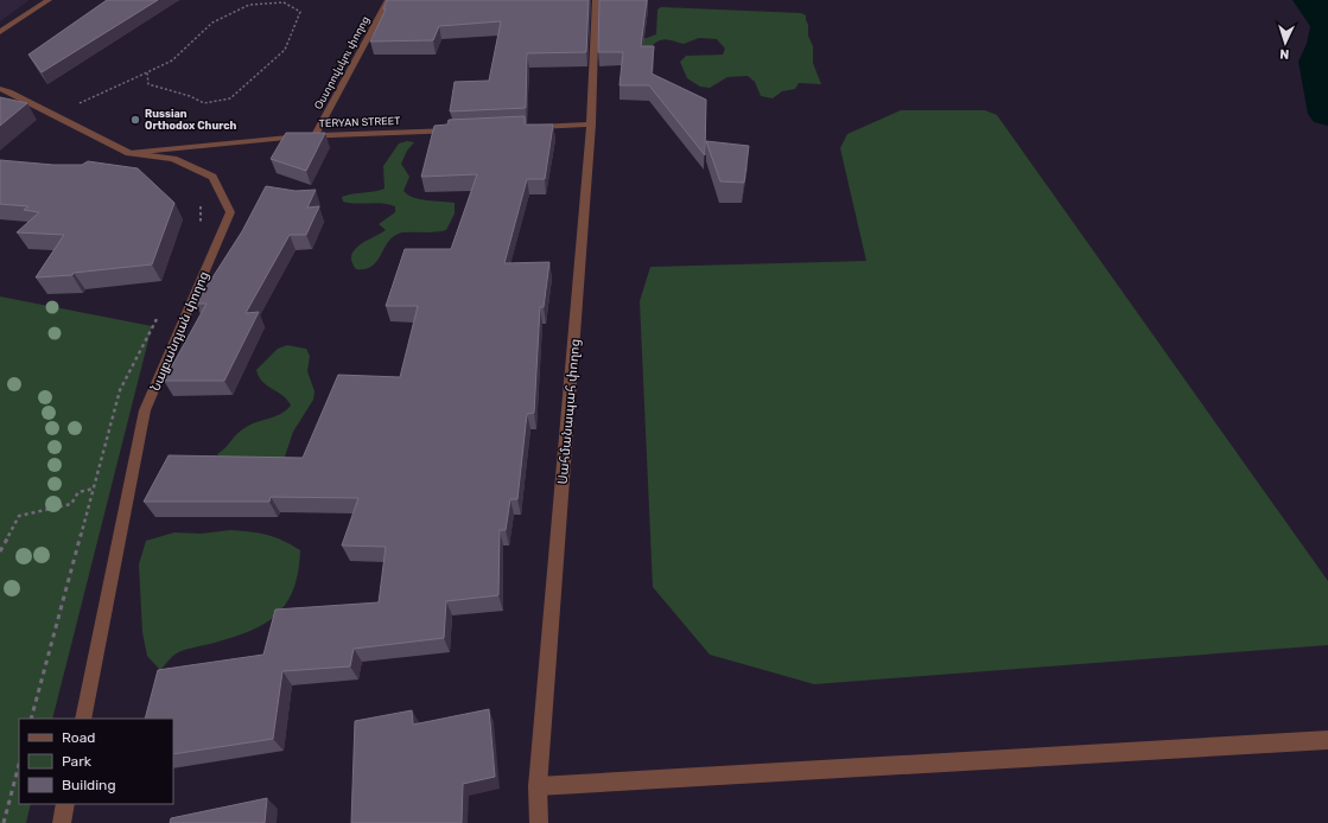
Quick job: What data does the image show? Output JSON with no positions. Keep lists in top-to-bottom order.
{
  "streets": {
    "street": [
      "Օստրովսկու փողոց",
      "TERYAN STREET",
      "Նալբանդյան փողոց",
      "Սահմանապահ փողոց"
    ]
  },
  "crossings": [
    ["Օստրովսկու փողոց", "TERYAN STREET"],
    ["TERYAN STREET", "Նալբանդյան փողոց"]
  ],
  "places": ["Russian Orthodox Church"],
  "legend": ["Road", "Park", "Building"],
  "north": "bottom"
}
